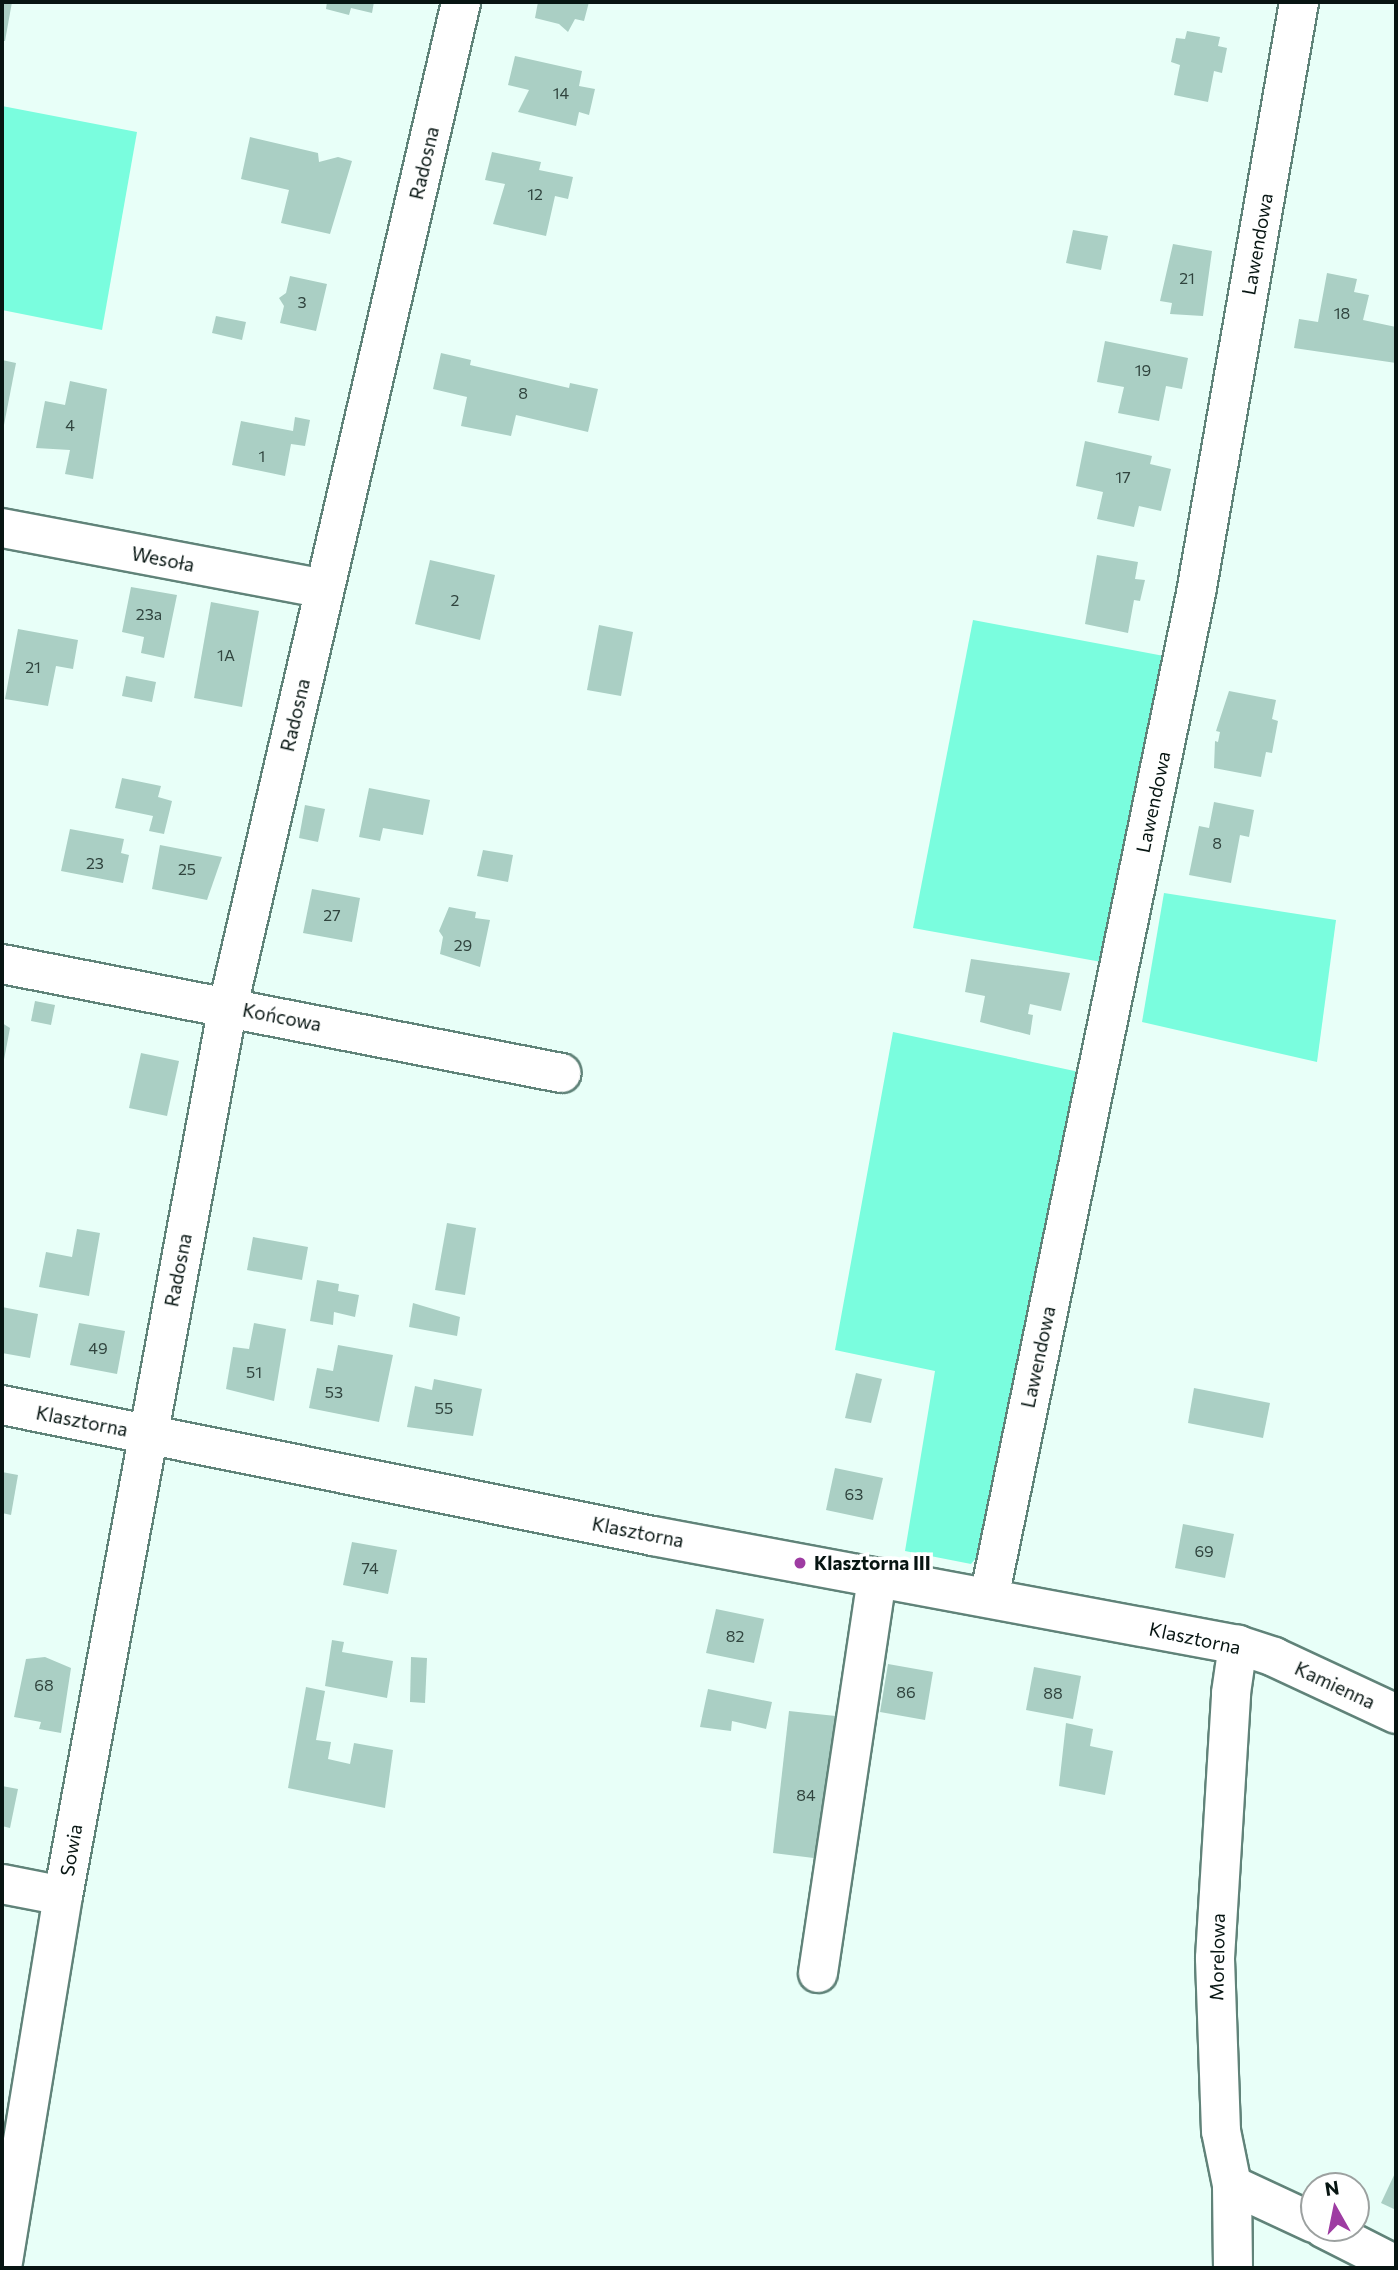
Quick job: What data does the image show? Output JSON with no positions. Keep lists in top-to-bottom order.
{
  "streets": {
    "street": [
      "Radosna",
      "Lawendowa",
      "Wesoła",
      "Końcowa",
      "Klasztorna",
      "Kamienna",
      "Sowia",
      "Morelowa"
    ]
  },
  "crossings": [
    ["Radosna", "Wesoła"],
    ["Radosna", "Końcowa"],
    ["Radosna", "Klasztorna"],
    ["Radosna", "Sowia"],
    ["Lawendowa", "Klasztorna"],
    ["Klasztorna", "Kamienna"],
    ["Klasztorna", "Sowia"],
    ["Klasztorna", "Morelowa"]
  ],
  "places": ["Klasztorna III"],
  "house_numbers": [
    "14",
    "12",
    "21",
    "3",
    "18",
    "19",
    "8",
    "4",
    "1",
    "17",
    "2",
    "23a",
    "1A",
    "21",
    "8",
    "23",
    "25",
    "27",
    "29",
    "49",
    "51",
    "53",
    "55",
    "63",
    "69",
    "74",
    "82",
    "68",
    "86",
    "88",
    "84"
  ],
  "north": "top"
}
